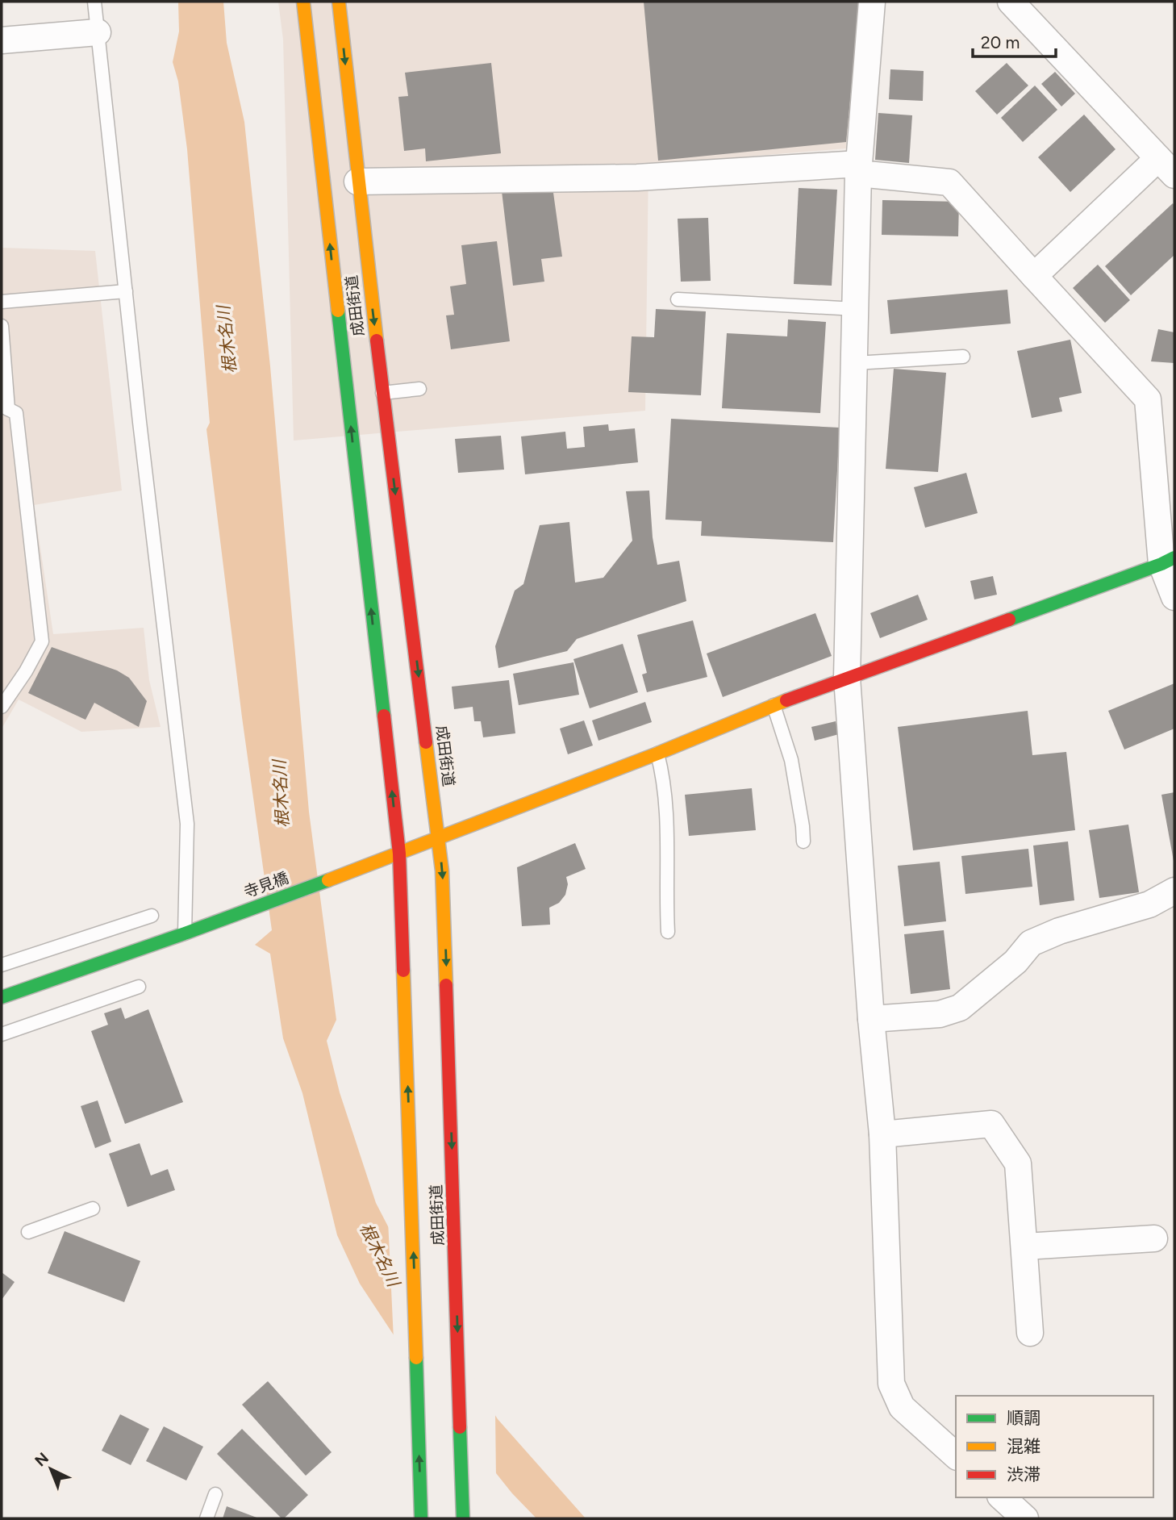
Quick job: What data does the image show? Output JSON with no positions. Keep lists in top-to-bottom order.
{
  "streets": {
    "main road": ["成田街道", "寺見橋"]
  },
  "crossings": [
    ["成田街道", "寺見橋"]
  ],
  "water": ["根木名川"],
  "legend": ["順調", "混雑", "渋滞"],
  "scale_bar": "20 m",
  "north": "top left"
}
